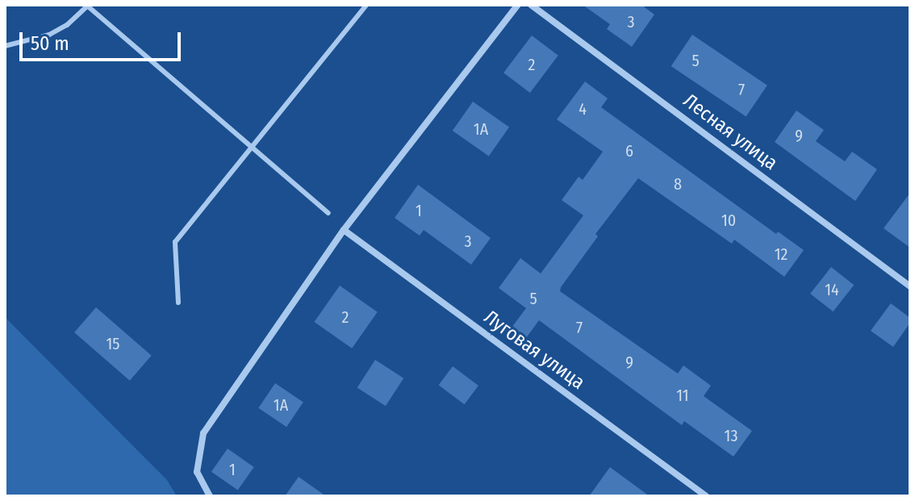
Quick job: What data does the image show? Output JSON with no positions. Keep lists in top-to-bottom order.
{
  "streets": {
    "street": ["Лесная улица", "Луговая улица"]
  },
  "house_numbers": [
    "3",
    "5",
    "2",
    "7",
    "4",
    "1А",
    "9",
    "6",
    "8",
    "1",
    "10",
    "3",
    "12",
    "14",
    "5",
    "2",
    "7",
    "15",
    "9",
    "11",
    "1А",
    "13",
    "1"
  ],
  "scale_bar": "50 m"
}
